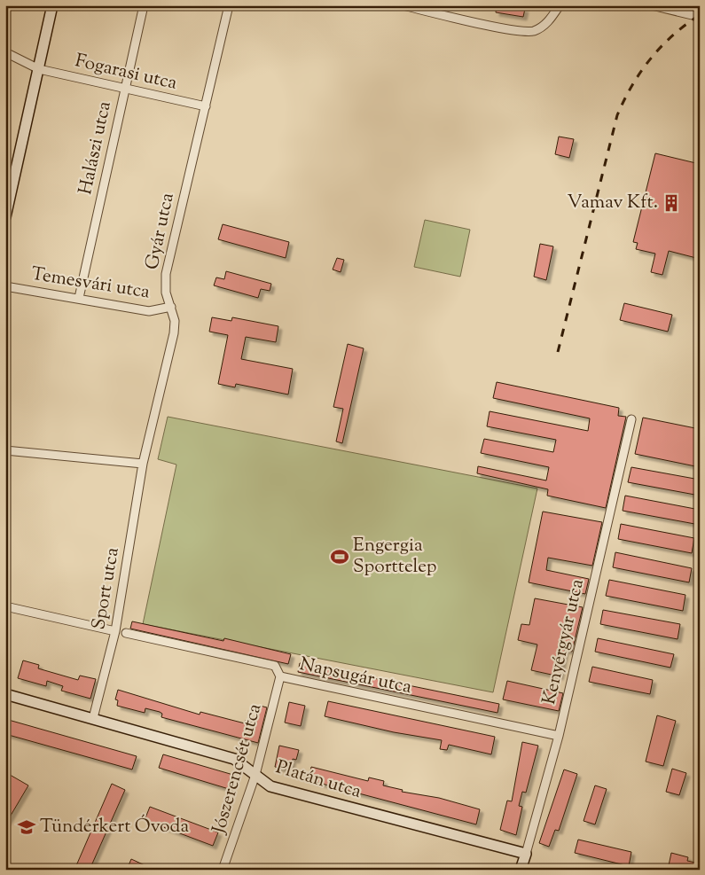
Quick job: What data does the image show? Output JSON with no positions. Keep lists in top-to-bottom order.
{
  "streets": {
    "street": [
      "Fogarasi utca",
      "Halászi utca",
      "Gyár utca",
      "Temesvári utca",
      "Sport utca",
      "Kenyérgyár utca",
      "Napsugár utca",
      "Jószerencsét utca",
      "Platán utca"
    ]
  },
  "crossings": [
    ["Fogarasi utca", "Halászi utca"],
    ["Fogarasi utca", "Gyár utca"],
    ["Halászi utca", "Temesvári utca"],
    ["Gyár utca", "Temesvári utca"],
    ["Gyár utca", "Sport utca"],
    ["Sport utca", "Platán utca"],
    ["Kenyérgyár utca", "Napsugár utca"],
    ["Kenyérgyár utca", "Platán utca"],
    ["Napsugár utca", "Jószerencsét utca"],
    ["Jószerencsét utca", "Platán utca"]
  ],
  "places": {
    "building": ["Vamav Kft."],
    "sports": ["Engergia Sporttelep"],
    "school or university": ["Tündérkert Óvoda"]
  }
}
